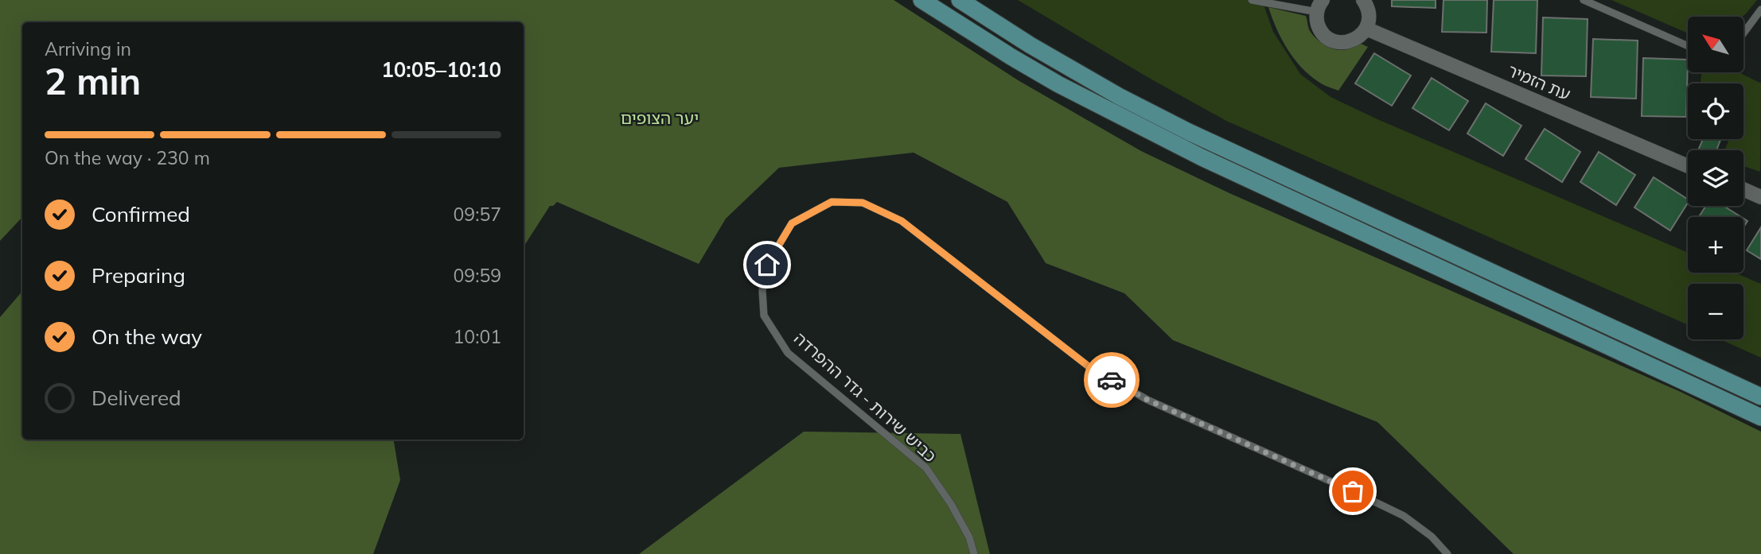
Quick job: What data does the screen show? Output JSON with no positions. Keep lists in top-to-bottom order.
{
  "streets": {
    "street": ["עת הזמיר"],
    "lane": ["כביש שירות - גדר ההפרדה"]
  },
  "parks": ["יער הצופים"],
  "north": "top left",
  "page": {
    "map_buttons": ["+", "−"],
    "heading": ["2 min", "Arriving in", "10:05–10:10"],
    "bar": "On the way · 230 m",
    "list": [
      ["Confirmed", "09:57"],
      ["Preparing", "09:59"],
      ["On the way", "10:01"],
      "Delivered"
    ]
  }
}
